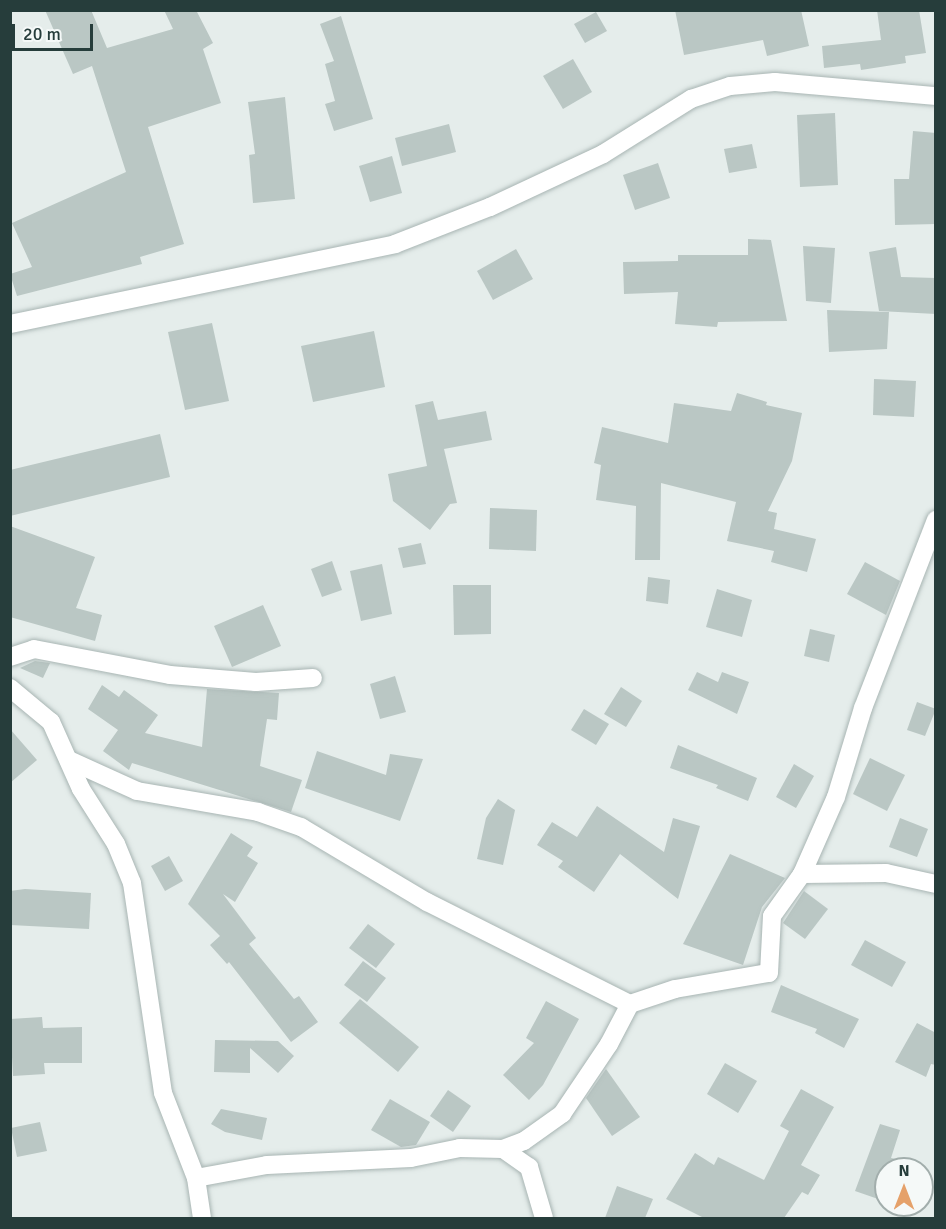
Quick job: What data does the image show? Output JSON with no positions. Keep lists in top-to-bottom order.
{
  "scale_bar": "20 m",
  "north": "top"
}
